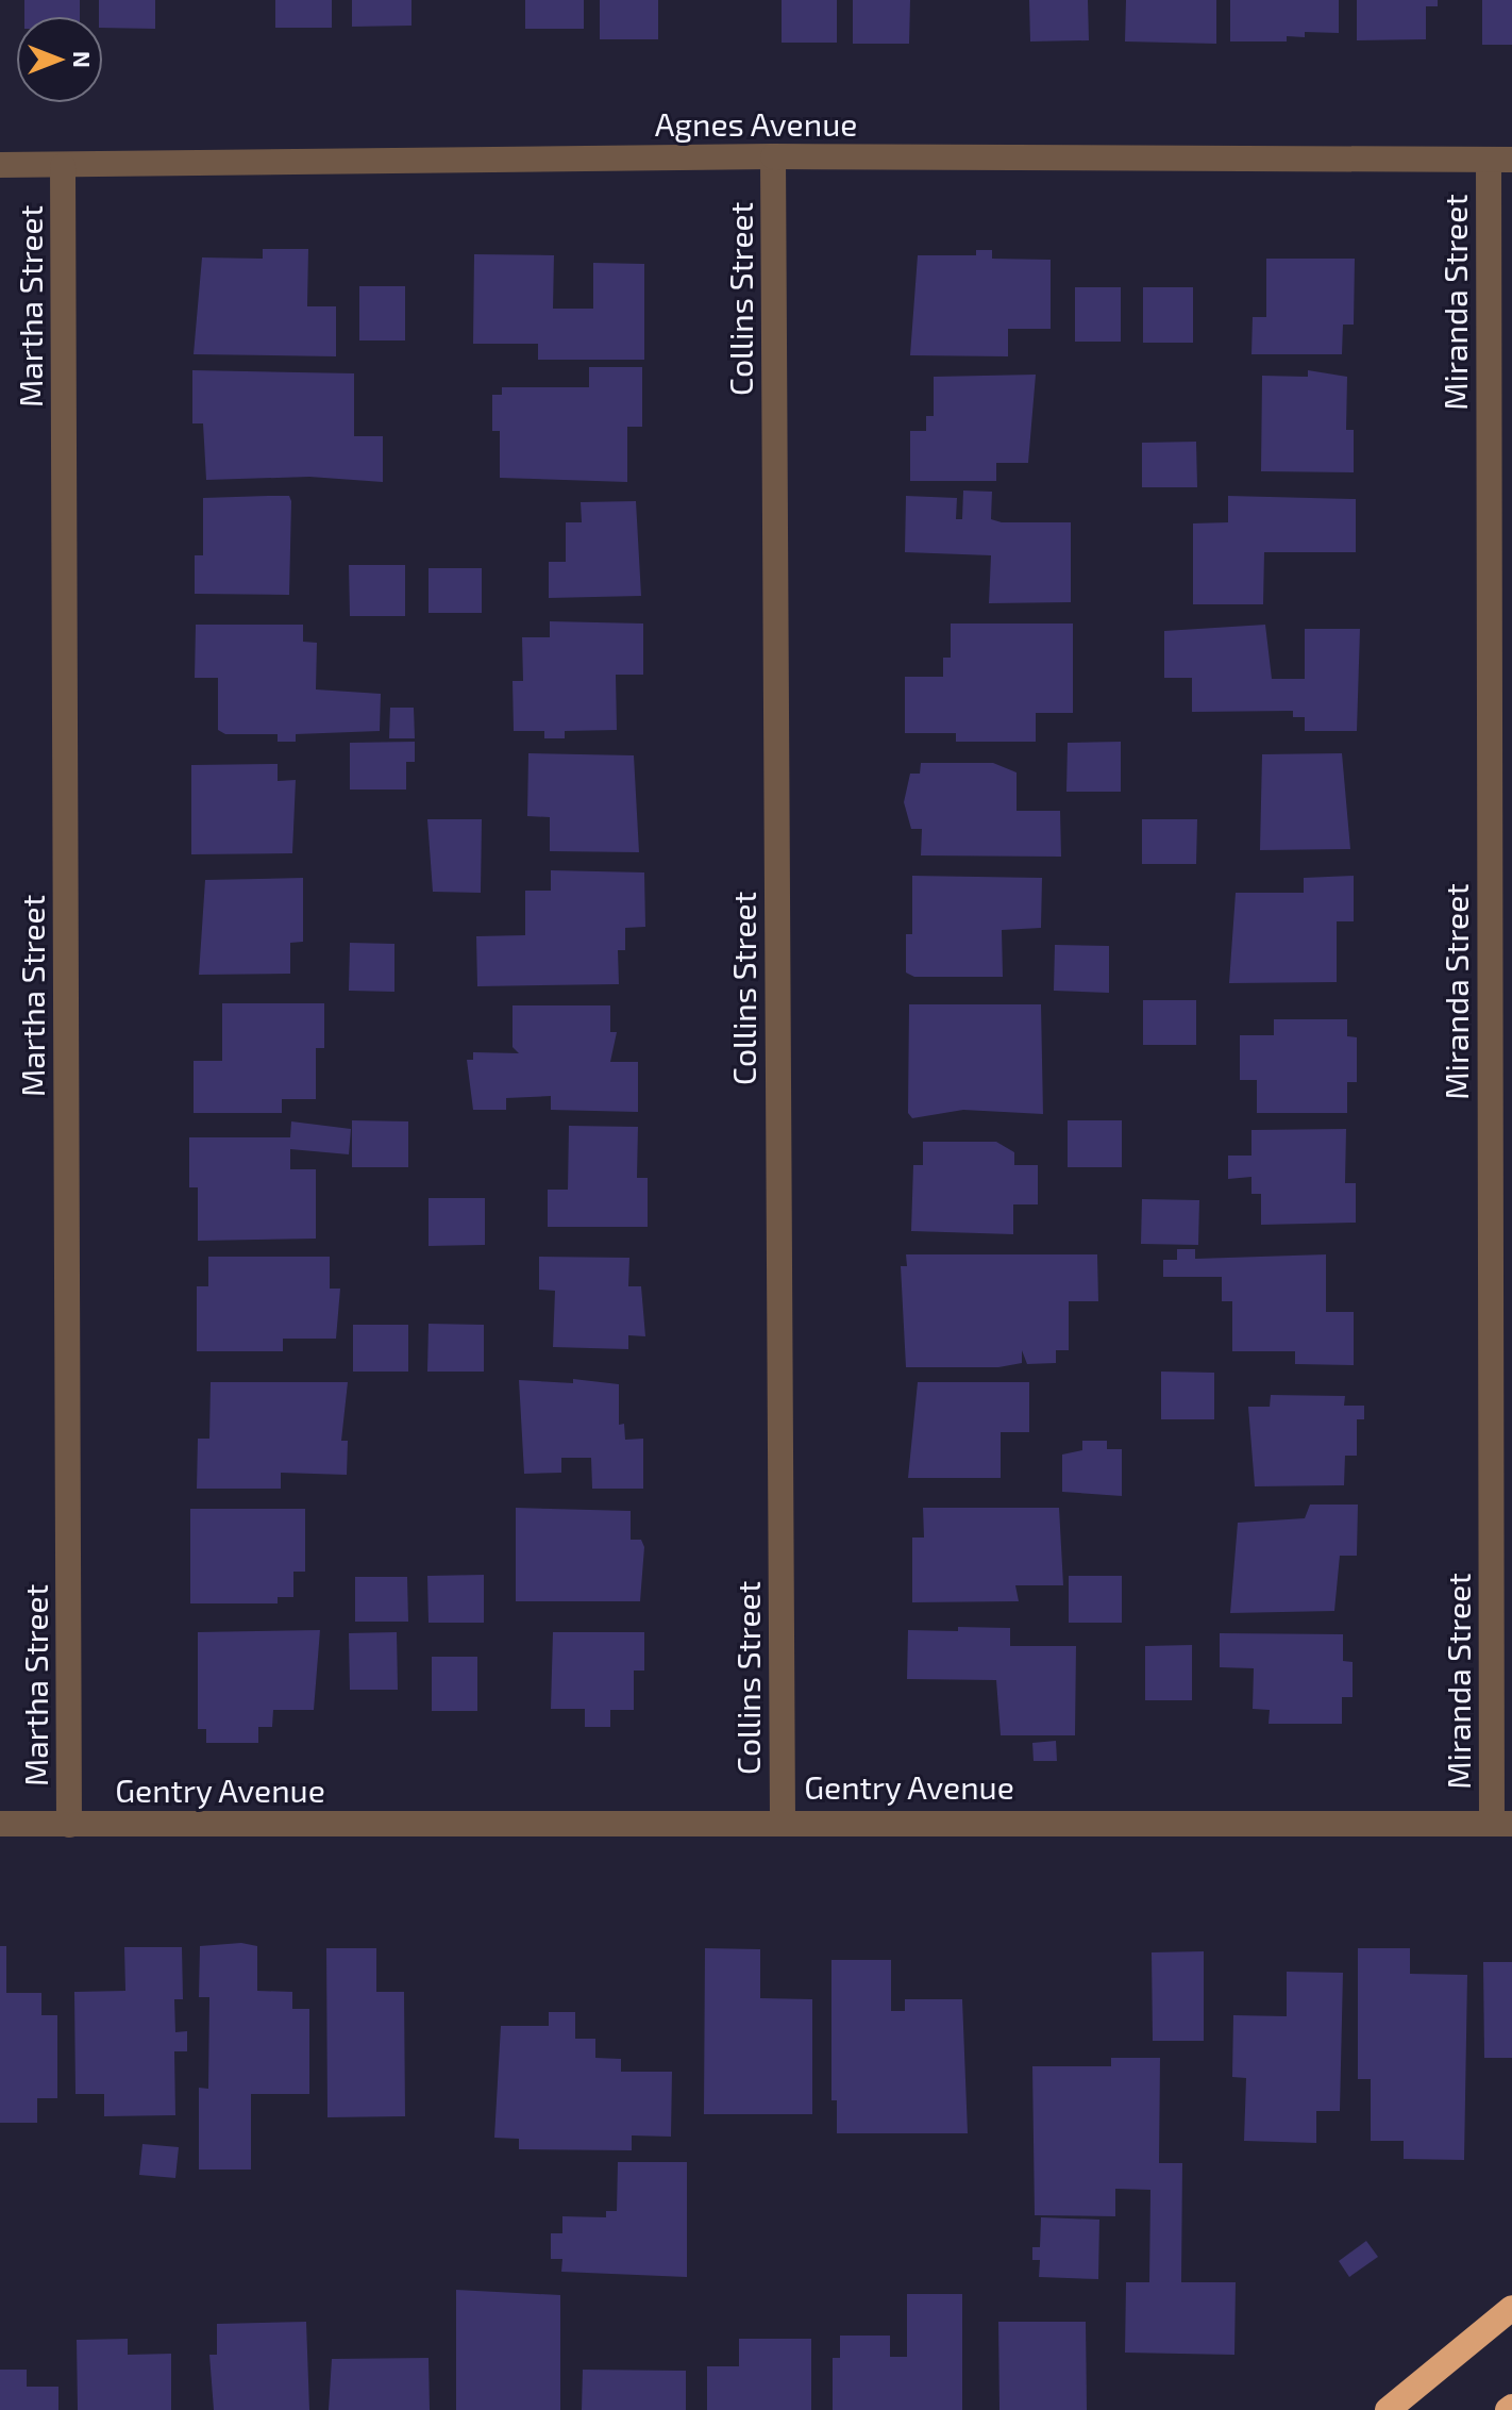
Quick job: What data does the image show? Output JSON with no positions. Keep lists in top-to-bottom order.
{
  "streets": {
    "street": [
      "Agnes Avenue",
      "Collins Street",
      "Miranda Street",
      "Martha Street",
      "Gentry Avenue"
    ]
  },
  "crossings": [
    ["Agnes Avenue", "Collins Street"],
    ["Agnes Avenue", "Miranda Street"],
    ["Agnes Avenue", "Martha Street"],
    ["Collins Street", "Gentry Avenue"],
    ["Miranda Street", "Gentry Avenue"],
    ["Martha Street", "Gentry Avenue"]
  ],
  "north": "right"
}
